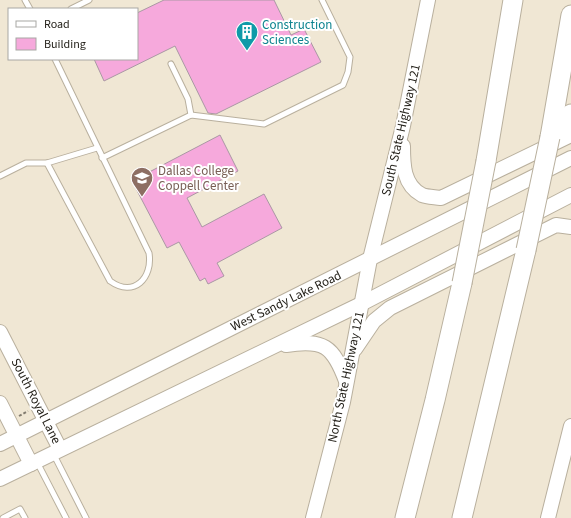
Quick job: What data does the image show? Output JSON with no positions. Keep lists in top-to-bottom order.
{
  "streets": {
    "main road": [
      "South State Highway 121",
      "West Sandy Lake Road",
      "North State Highway 121",
      "South Royal Lane"
    ]
  },
  "crossings": [
    ["South State Highway 121", "West Sandy Lake Road"],
    ["South State Highway 121", "North State Highway 121"],
    ["West Sandy Lake Road", "North State Highway 121"],
    ["West Sandy Lake Road", "South Royal Lane"]
  ],
  "places": {
    "building": ["Construction Sciences"],
    "school or university": ["Dallas College Coppell Center"]
  },
  "legend": ["Road", "Building"]
}
